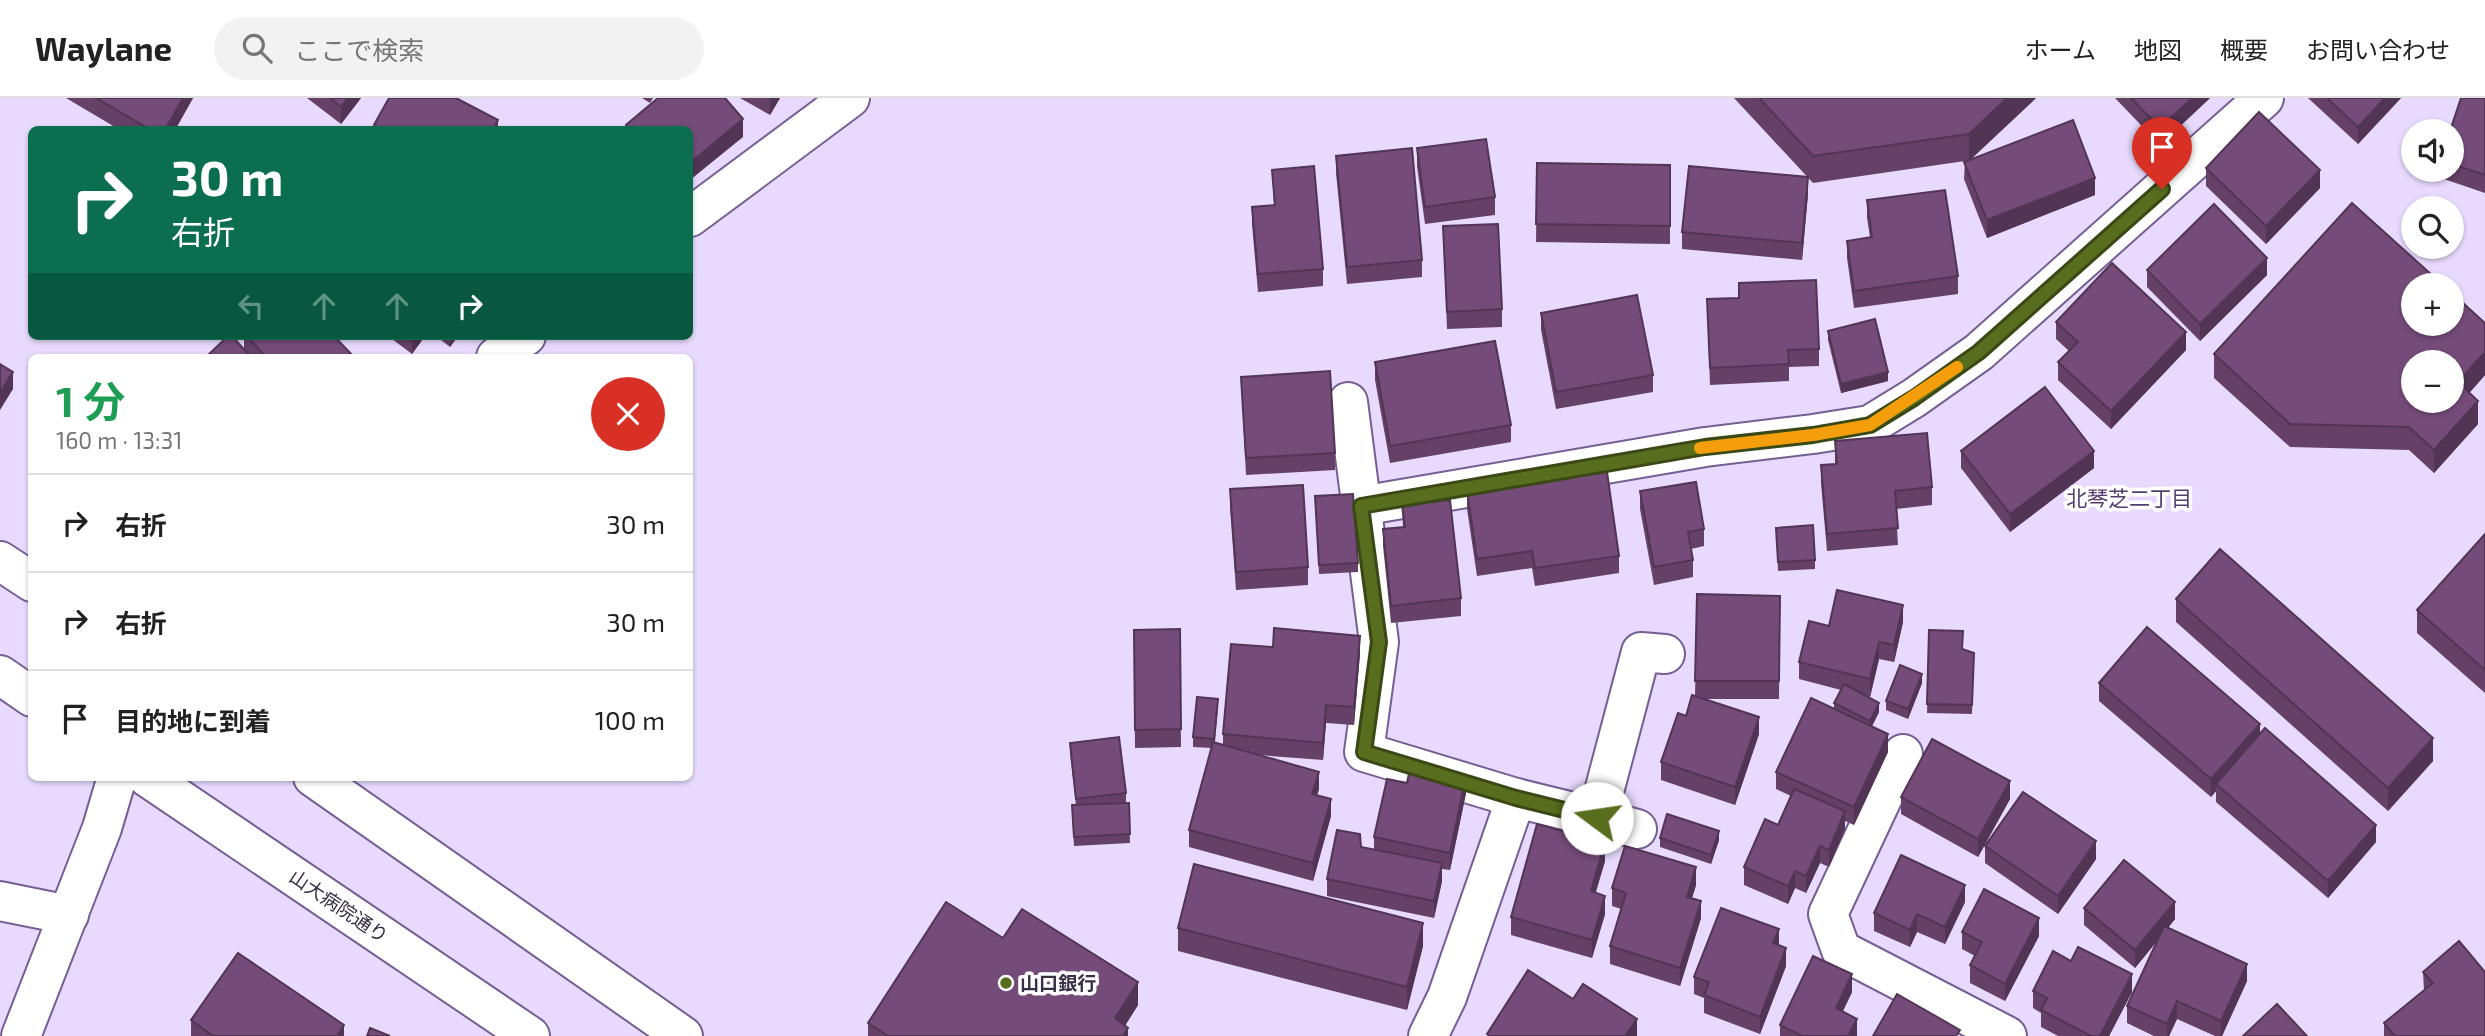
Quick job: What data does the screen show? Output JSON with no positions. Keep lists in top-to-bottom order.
{
  "streets": {
    "street": ["山大病院通り"]
  },
  "districts": ["北琴芝二丁目"],
  "places": ["山口銀行"],
  "page": {
    "header": "Waylane",
    "search": "ここで検索",
    "nav": [
      "ホーム",
      "地図",
      "概要",
      "お問い合わせ"
    ],
    "map_buttons": ["+", "−"],
    "turn": ["30 m", "右折"],
    "heading": ["1 分", "160 m · 13:31"],
    "list": [
      {
        "name": "右折",
        "value": "30 m"
      },
      {
        "name": "右折",
        "value": "30 m"
      },
      {
        "name": "目的地に到着",
        "value": "100 m"
      }
    ]
  }
}
